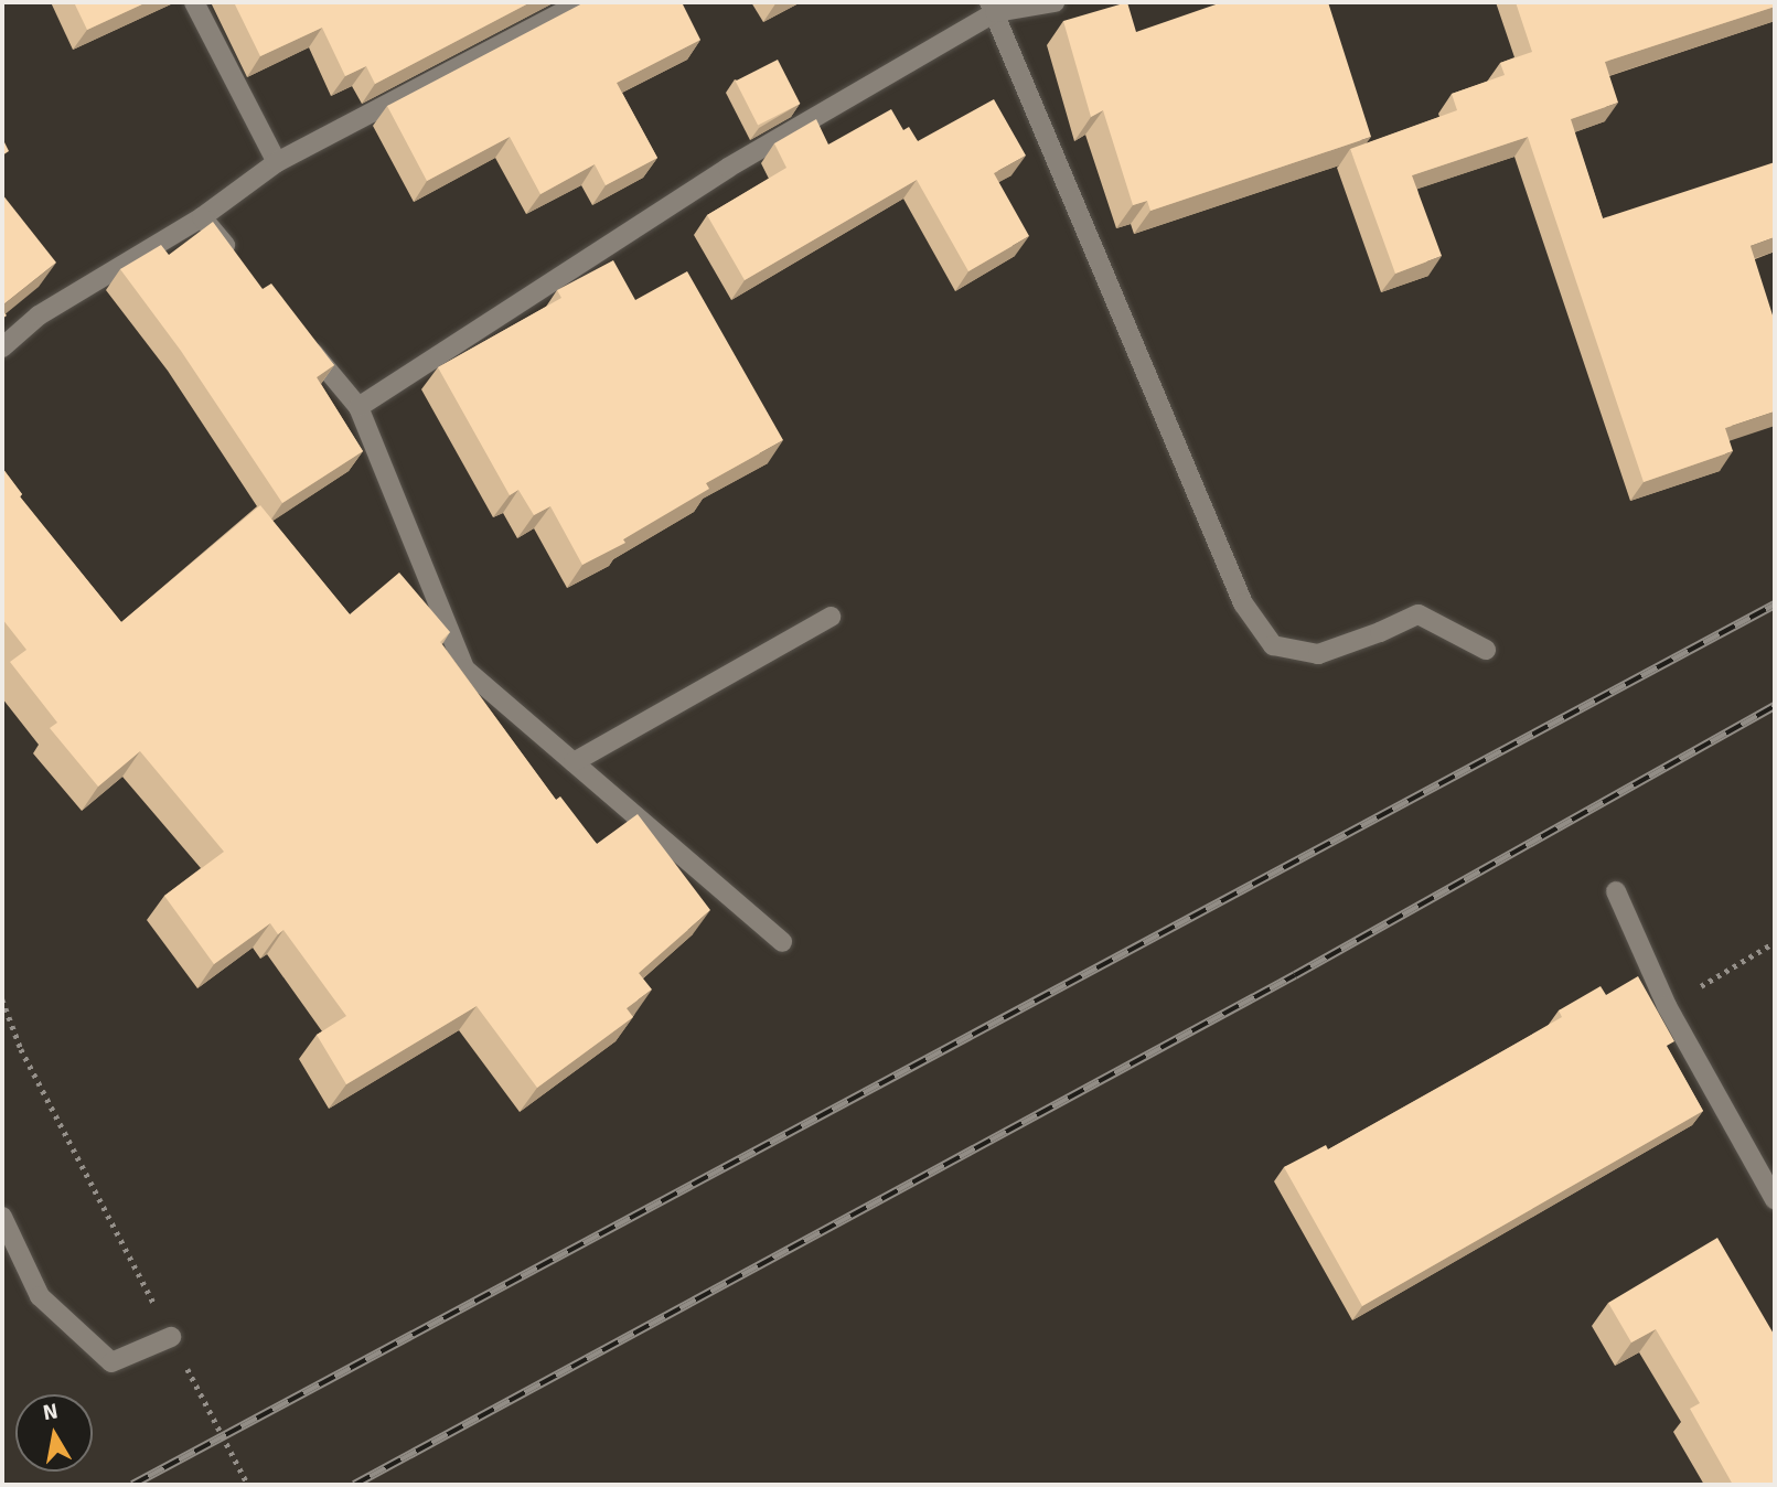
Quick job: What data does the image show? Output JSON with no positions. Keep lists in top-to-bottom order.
{
  "north": "top"
}
